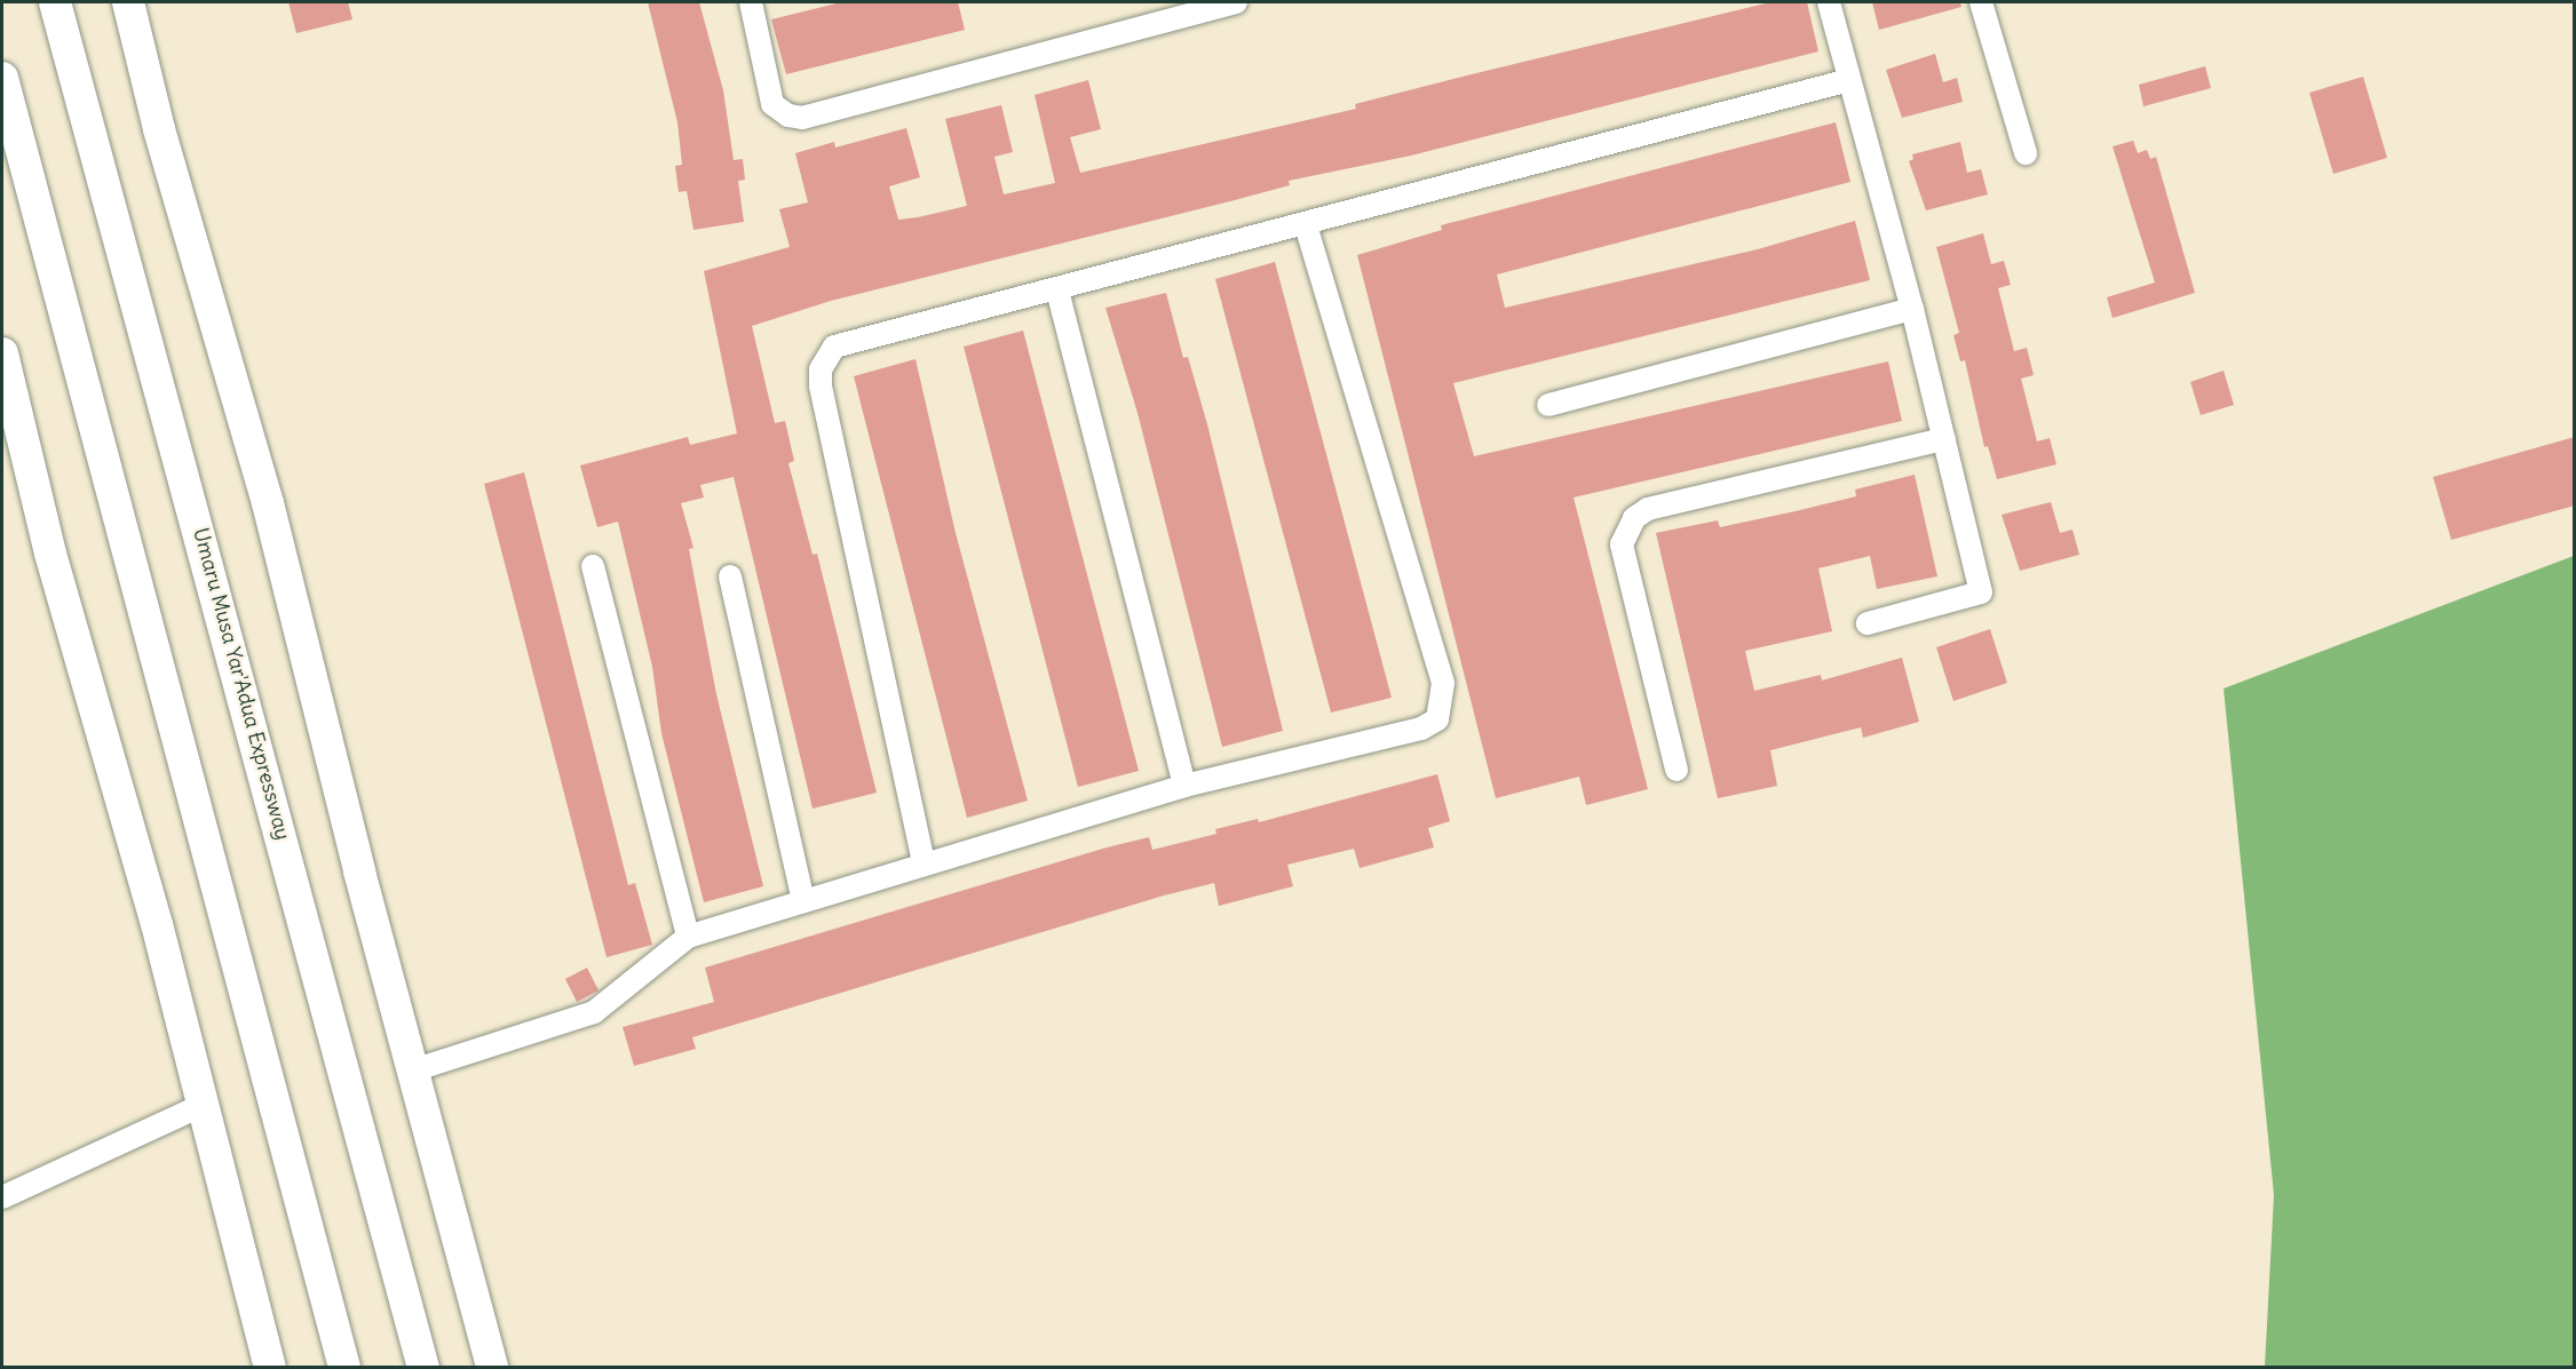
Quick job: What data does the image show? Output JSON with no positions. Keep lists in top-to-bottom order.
{
  "streets": {
    "highway": ["Umaru Musa Yar'Adua Expressway"]
  }
}
